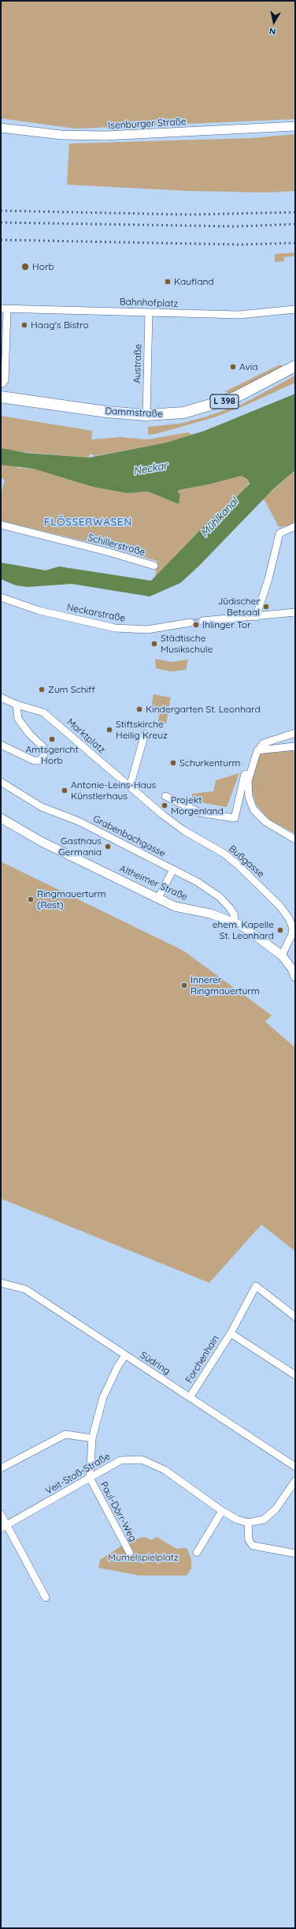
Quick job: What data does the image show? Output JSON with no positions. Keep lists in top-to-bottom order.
{
  "streets": {
    "main road": ["L 398", "Dammstraße"],
    "street": [
      "Isenburger Straße",
      "Bahnhofplatz",
      "Austraße",
      "Schillerstraße",
      "Neckarstraße",
      "Marktplatz",
      "Grabenbachgasse",
      "Bußgasse",
      "Altheimer Straße",
      "Forchenhain",
      "Südring",
      "Veit-Stoß-Straße",
      "Paul-Dörr-Weg"
    ]
  },
  "crossings": [
    ["Bahnhofplatz", "Austraße"],
    ["Austraße", "Dammstraße"],
    ["Marktplatz", "Bußgasse"],
    ["Grabenbachgasse", "Altheimer Straße"],
    ["Bußgasse", "Altheimer Straße"],
    ["Forchenhain", "Südring"],
    ["Veit-Stoß-Straße", "Paul-Dörr-Weg"]
  ],
  "districts": ["FLÖSSERWASEN"],
  "water": ["Neckar", "Mühlkanal"],
  "parks": ["Mumelspielplatz"],
  "places": [
    "Horb",
    "Kaufland",
    "Haag's Bistro",
    "Avia",
    "Jüdischer Betsaal",
    "Ihlinger Tor",
    "Städtische Musikschule",
    "Zum Schiff",
    "Kindergarten St. Leonhard",
    "Stiftskirche Heilig Kreuz",
    "Amtsgericht Horb",
    "Schurkenturm",
    "Antonie-Leins-Haus Künstlerhaus",
    "Projekt Morgenland",
    "Gasthaus Germania",
    "Ringmauerturm (Rest)",
    "ehem. Kapelle St. Leonhard",
    "Innerer Ringmauerturm"
  ],
  "north": "bottom"
}
